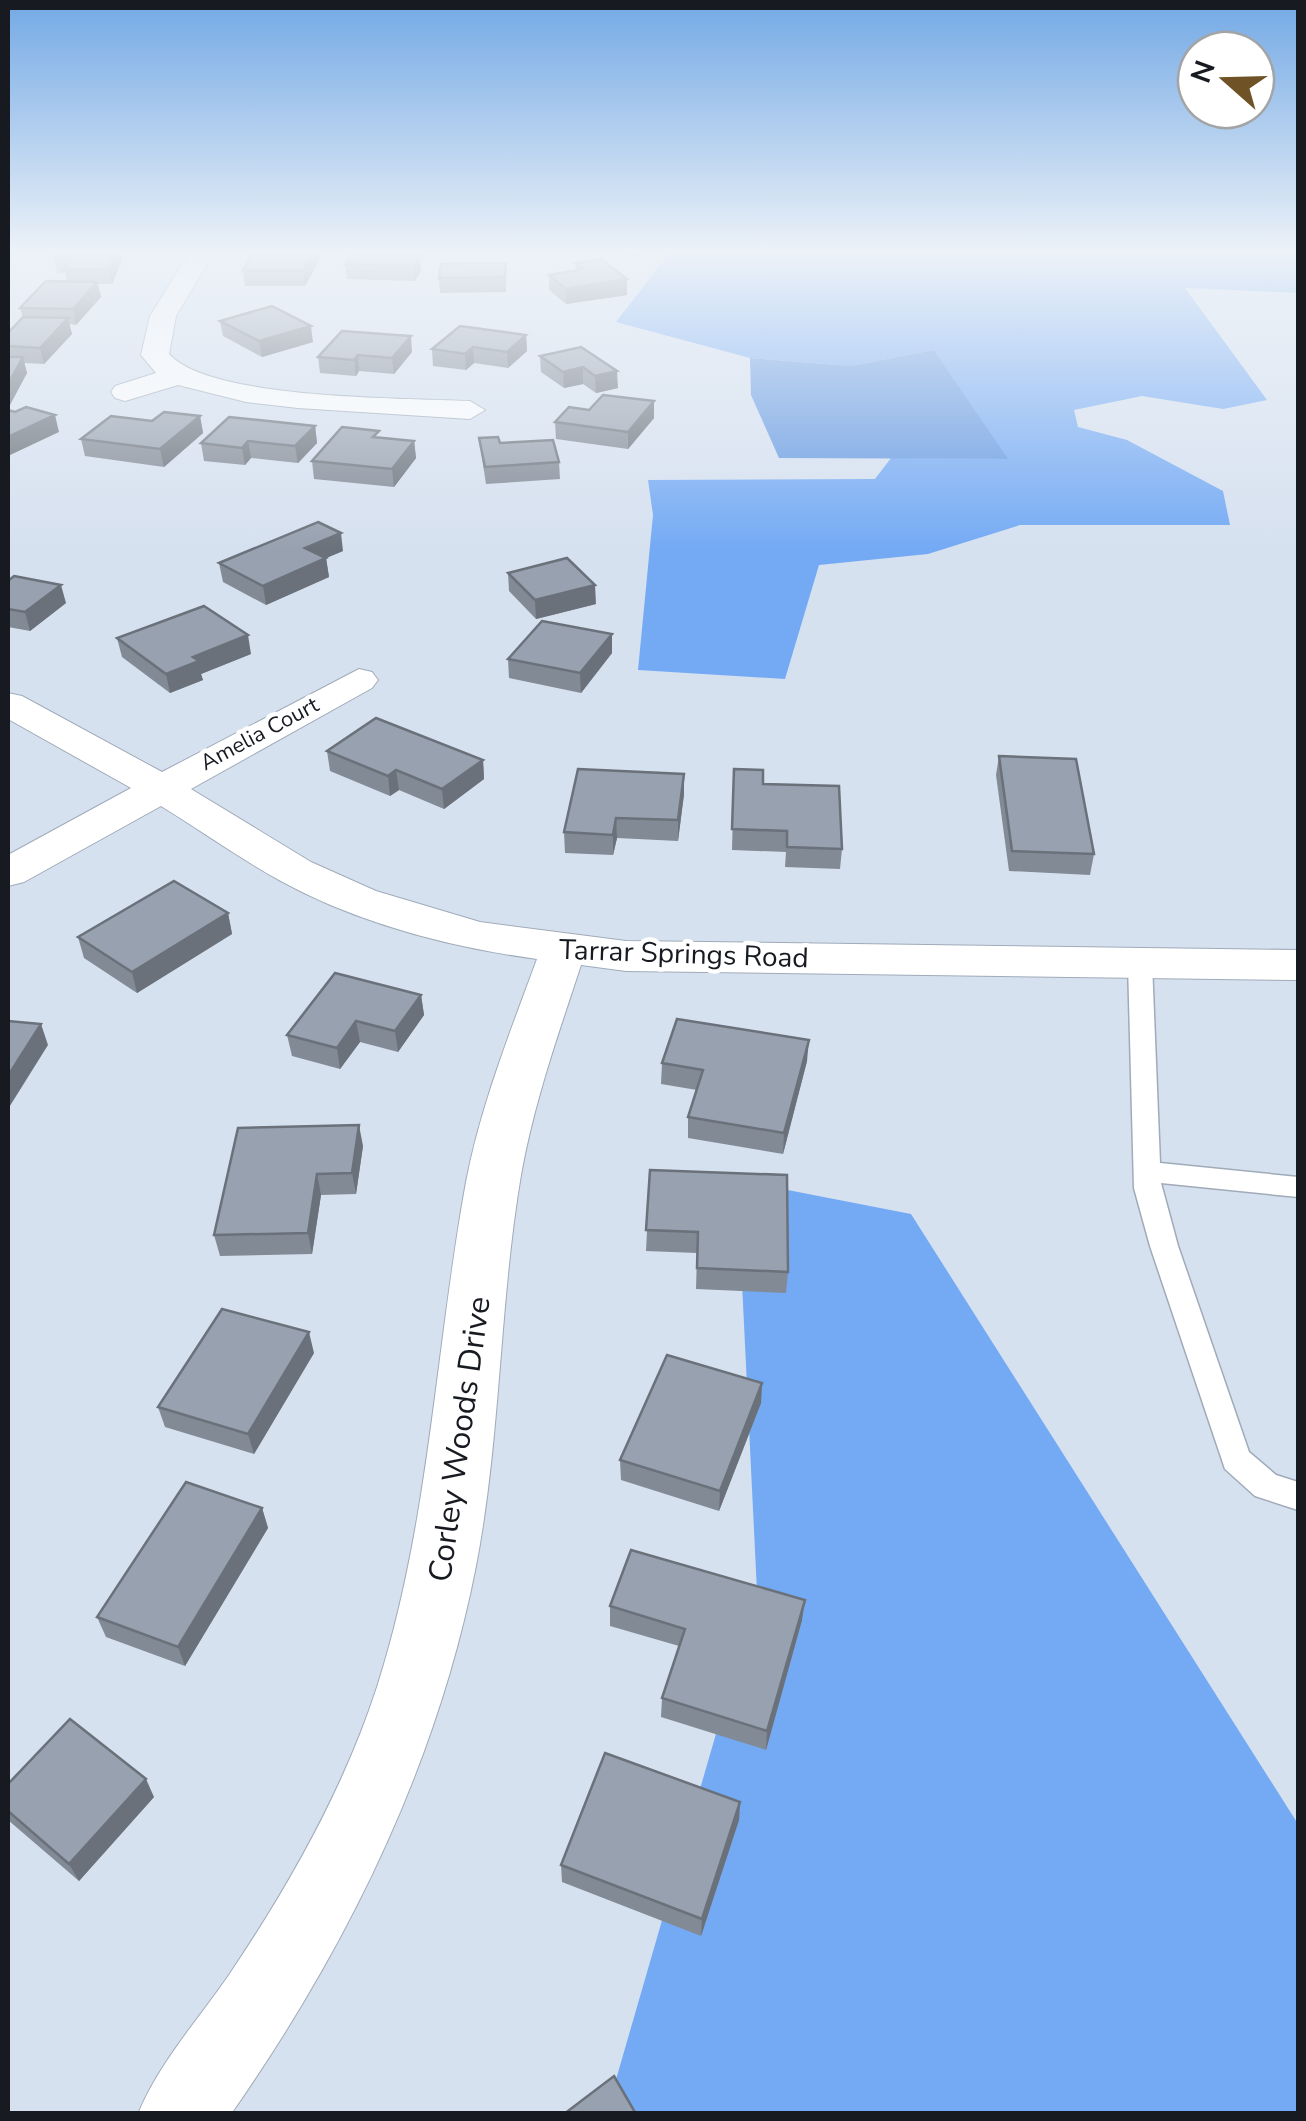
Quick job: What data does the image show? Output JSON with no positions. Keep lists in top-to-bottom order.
{
  "streets": {
    "street": ["Amelia Court", "Tarrar Springs Road", "Corley Woods Drive"]
  },
  "crossings": [
    ["Amelia Court", "Tarrar Springs Road"],
    ["Tarrar Springs Road", "Corley Woods Drive"]
  ],
  "north": "left"
}
